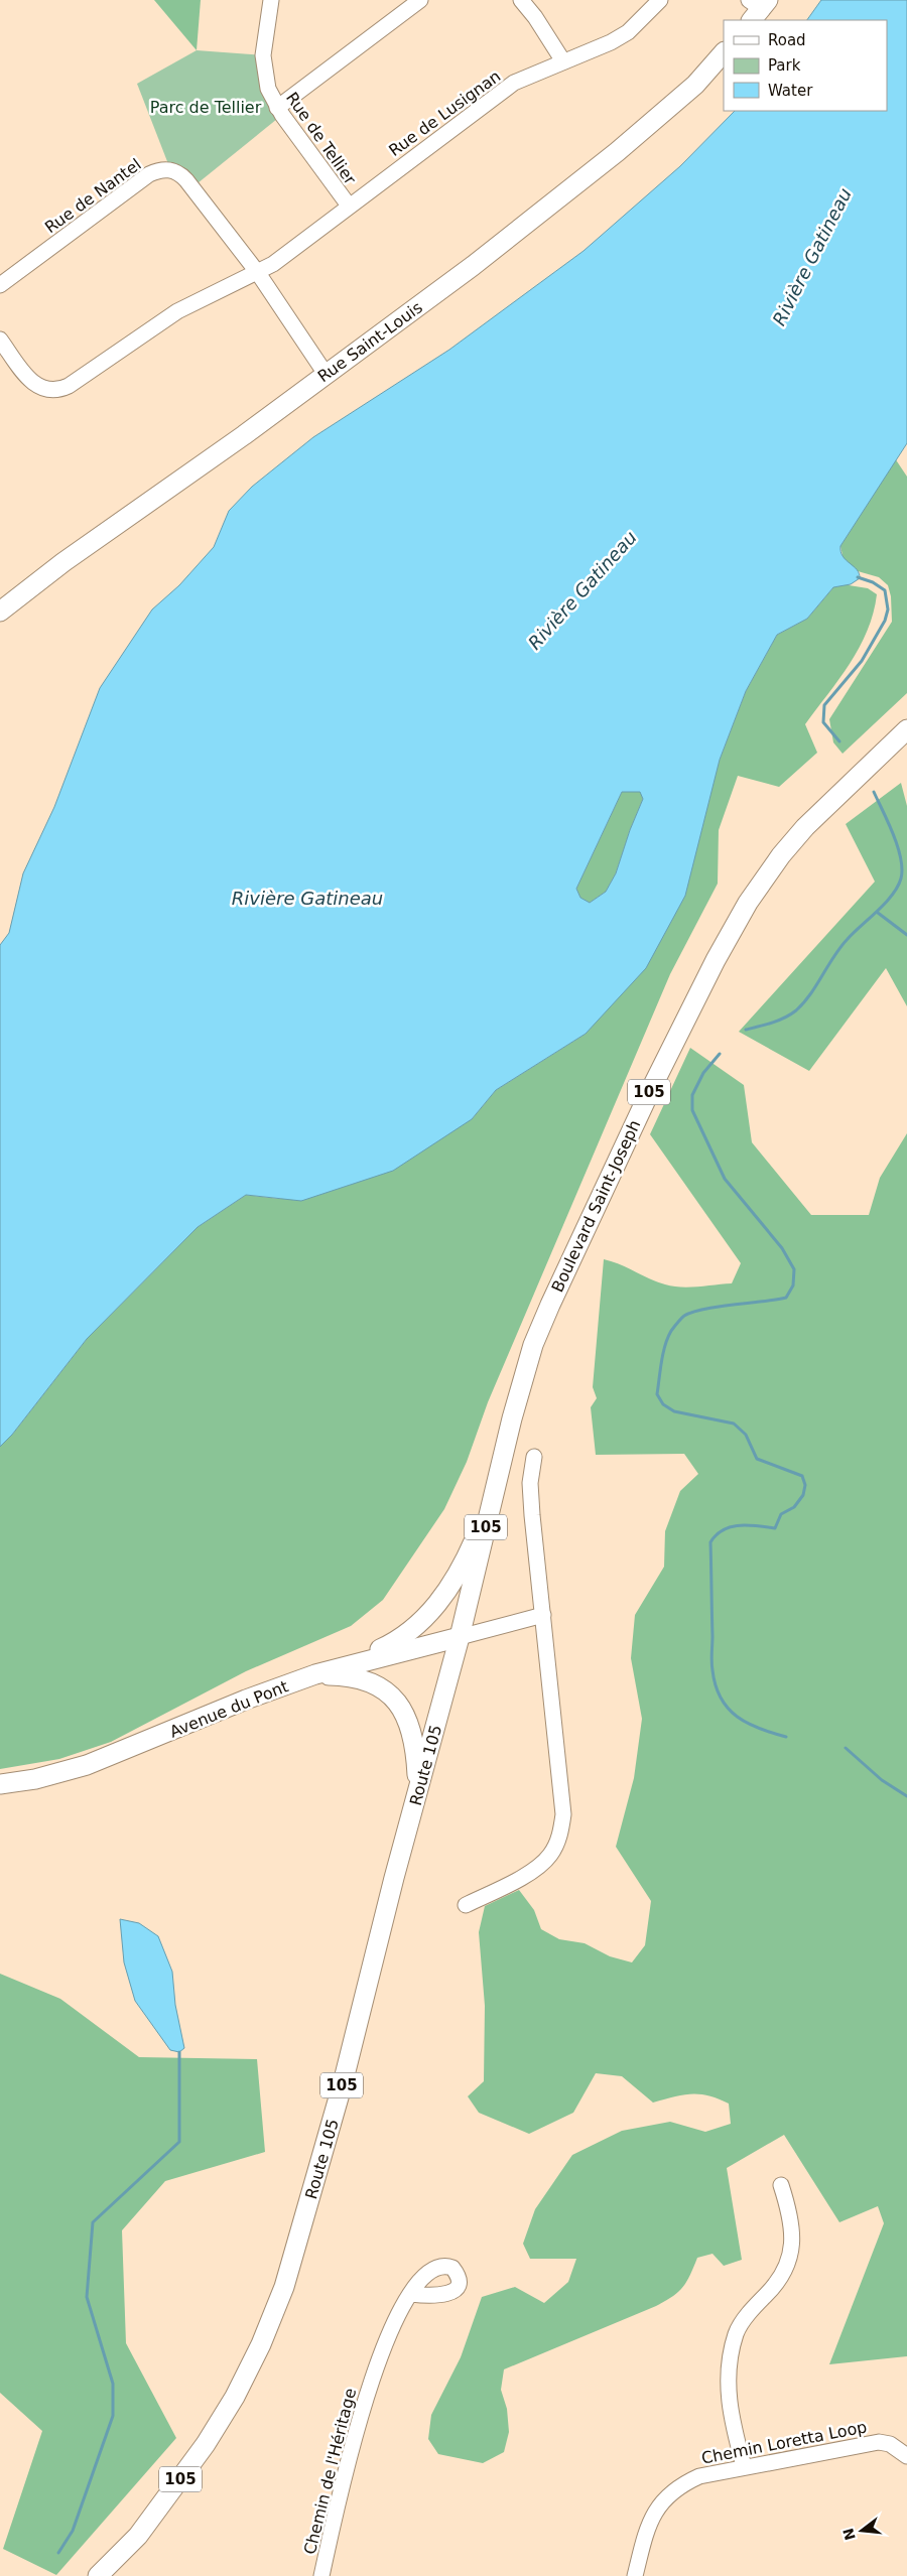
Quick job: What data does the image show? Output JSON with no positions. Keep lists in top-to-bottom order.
{
  "streets": {
    "main road": [
      "Rue Saint-Louis",
      "105",
      "Boulevard Saint-Joseph",
      "Avenue du Pont",
      "Route 105"
    ],
    "street": [
      "Rue de Lusignan",
      "Rue de Tellier",
      "Rue de Nantel",
      "Chemin Loretta Loop",
      "Chemin de l'Héritage"
    ]
  },
  "crossings": [
    ["Rue de Lusignan", "Rue de Tellier"],
    ["Rue de Lusignan", "Rue de Nantel"],
    ["Rue de Nantel", "Rue Saint-Louis"],
    ["Boulevard Saint-Joseph", "Avenue du Pont"],
    ["Boulevard Saint-Joseph", "Route 105"],
    ["Avenue du Pont", "Route 105"]
  ],
  "water": ["Rivière Gatineau"],
  "parks": ["Parc de Tellier"],
  "legend": ["Road", "Park", "Water"],
  "north": "left"
}
